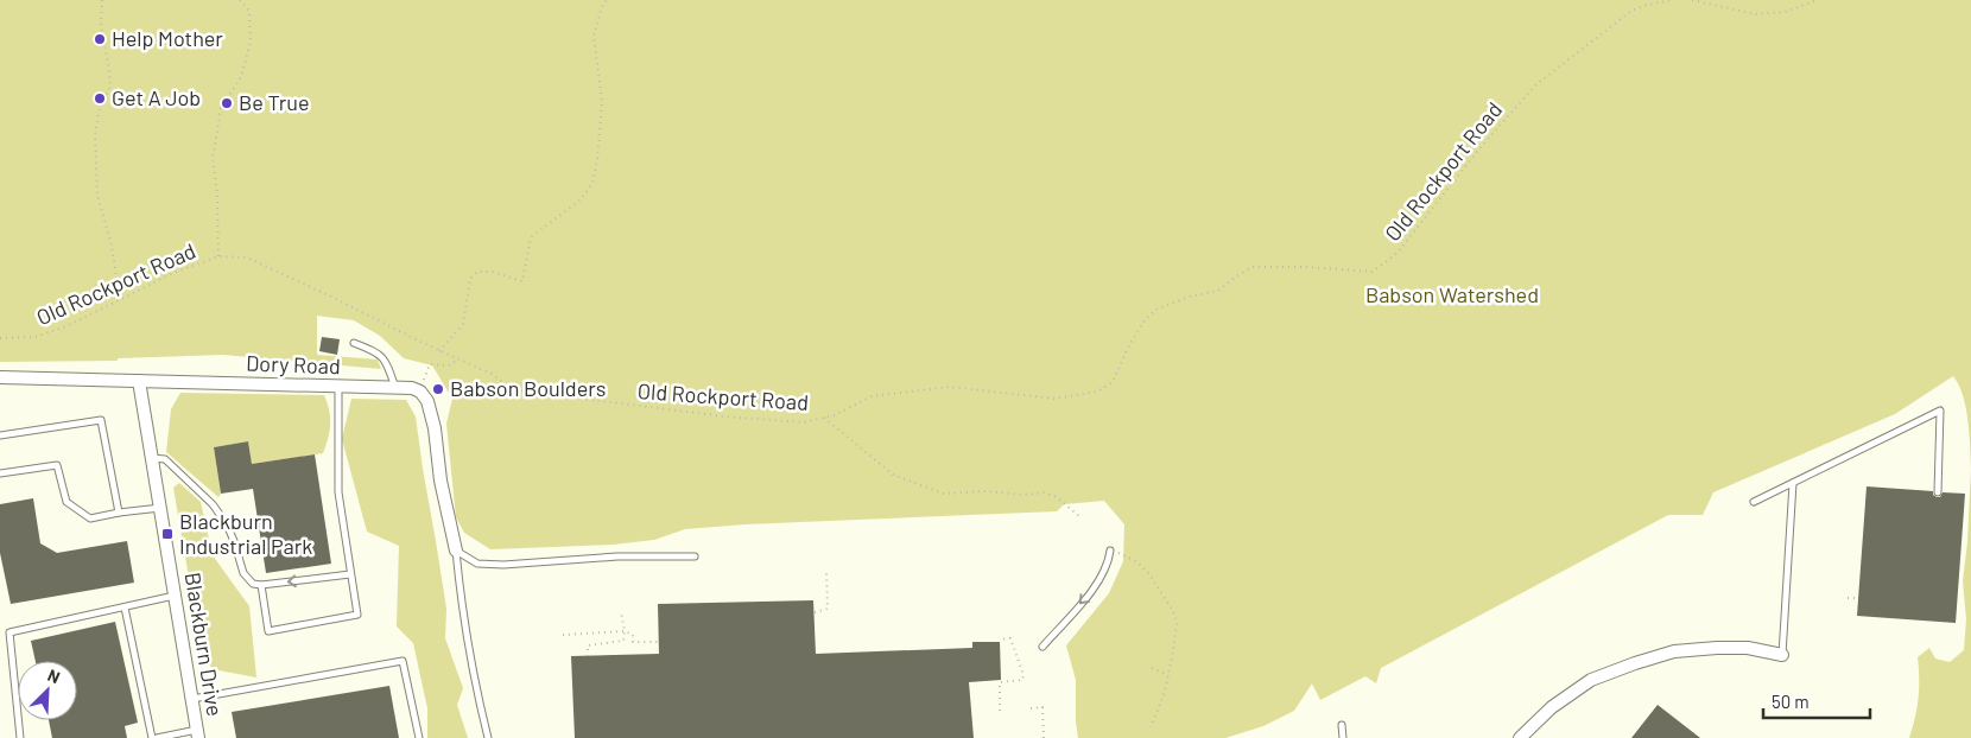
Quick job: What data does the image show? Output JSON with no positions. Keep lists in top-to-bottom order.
{
  "streets": {
    "street": ["Dory Road", "Blackburn Drive"],
    "path": ["Old Rockport Road"]
  },
  "crossings": [
    ["Dory Road", "Blackburn Drive"]
  ],
  "parks": ["Babson Watershed"],
  "places": {
    "other": [
      "Help Mother",
      "Get A Job",
      "Be True",
      "Babson Boulders"
    ],
    "transit": ["Blackburn Industrial Park"]
  },
  "scale_bar": "50 m",
  "north": "top right"
}
